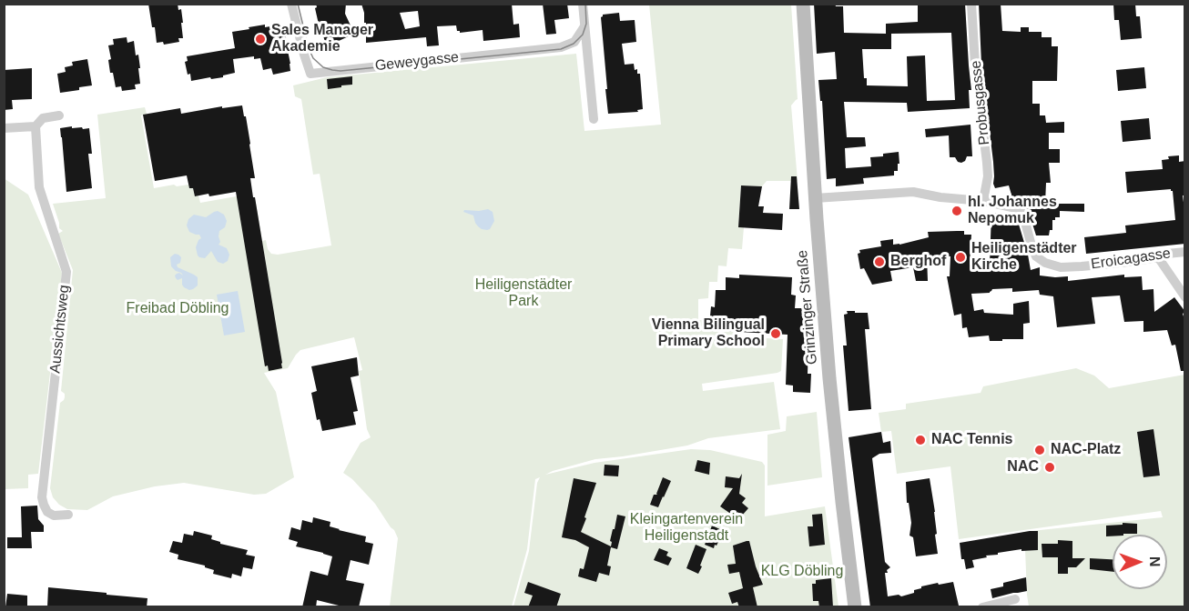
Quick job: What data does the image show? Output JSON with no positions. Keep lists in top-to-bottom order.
{
  "streets": {
    "street": [
      "Geweygasse",
      "Probusgasse",
      "Eroicagasse",
      "Grinzinger Straße",
      "Aussichtsweg"
    ]
  },
  "crossings": [
    ["Probusgasse", "Eroicagasse"]
  ],
  "parks": [
    "Heiligenstädter Park",
    "Freibad Döbling",
    "Kleingartenverein Heiligenstadt",
    "KLG Döbling"
  ],
  "places": [
    "Sales Manager Akademie",
    "hl. Johannes Nepomuk",
    "Heiligenstädter Kirche",
    "Berghof",
    "Vienna Bilingual Primary School",
    "NAC Tennis",
    "NAC-Platz",
    "NAC"
  ],
  "north": "right"
}
